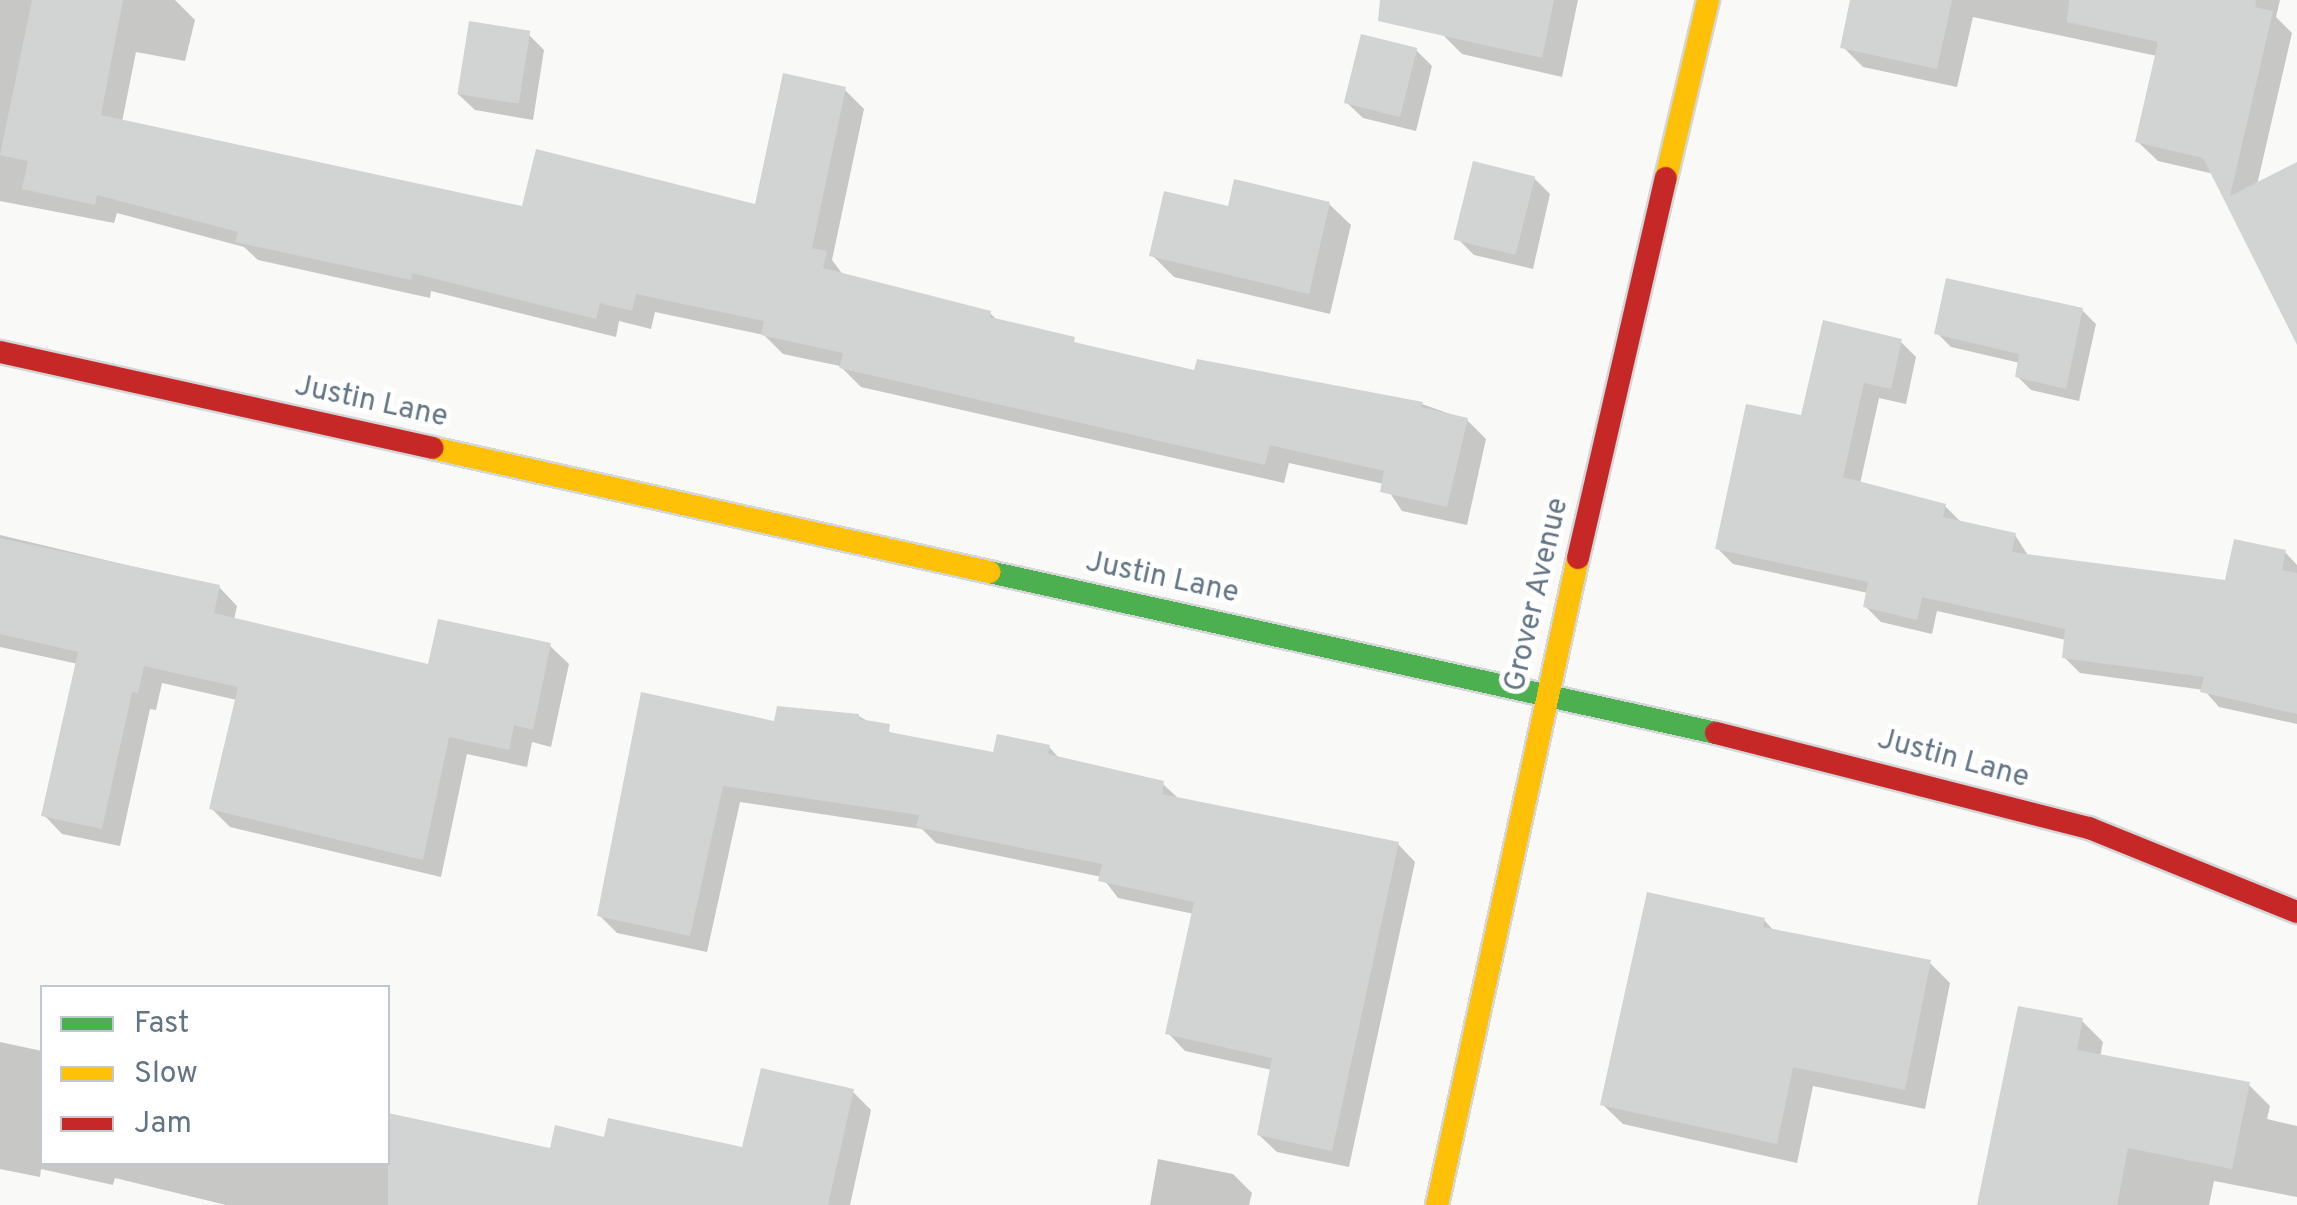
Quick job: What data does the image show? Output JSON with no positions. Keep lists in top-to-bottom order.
{
  "streets": {
    "street": ["Justin Lane", "Grover Avenue"]
  },
  "crossings": [
    ["Justin Lane", "Grover Avenue"]
  ],
  "legend": ["Fast", "Slow", "Jam"]
}
